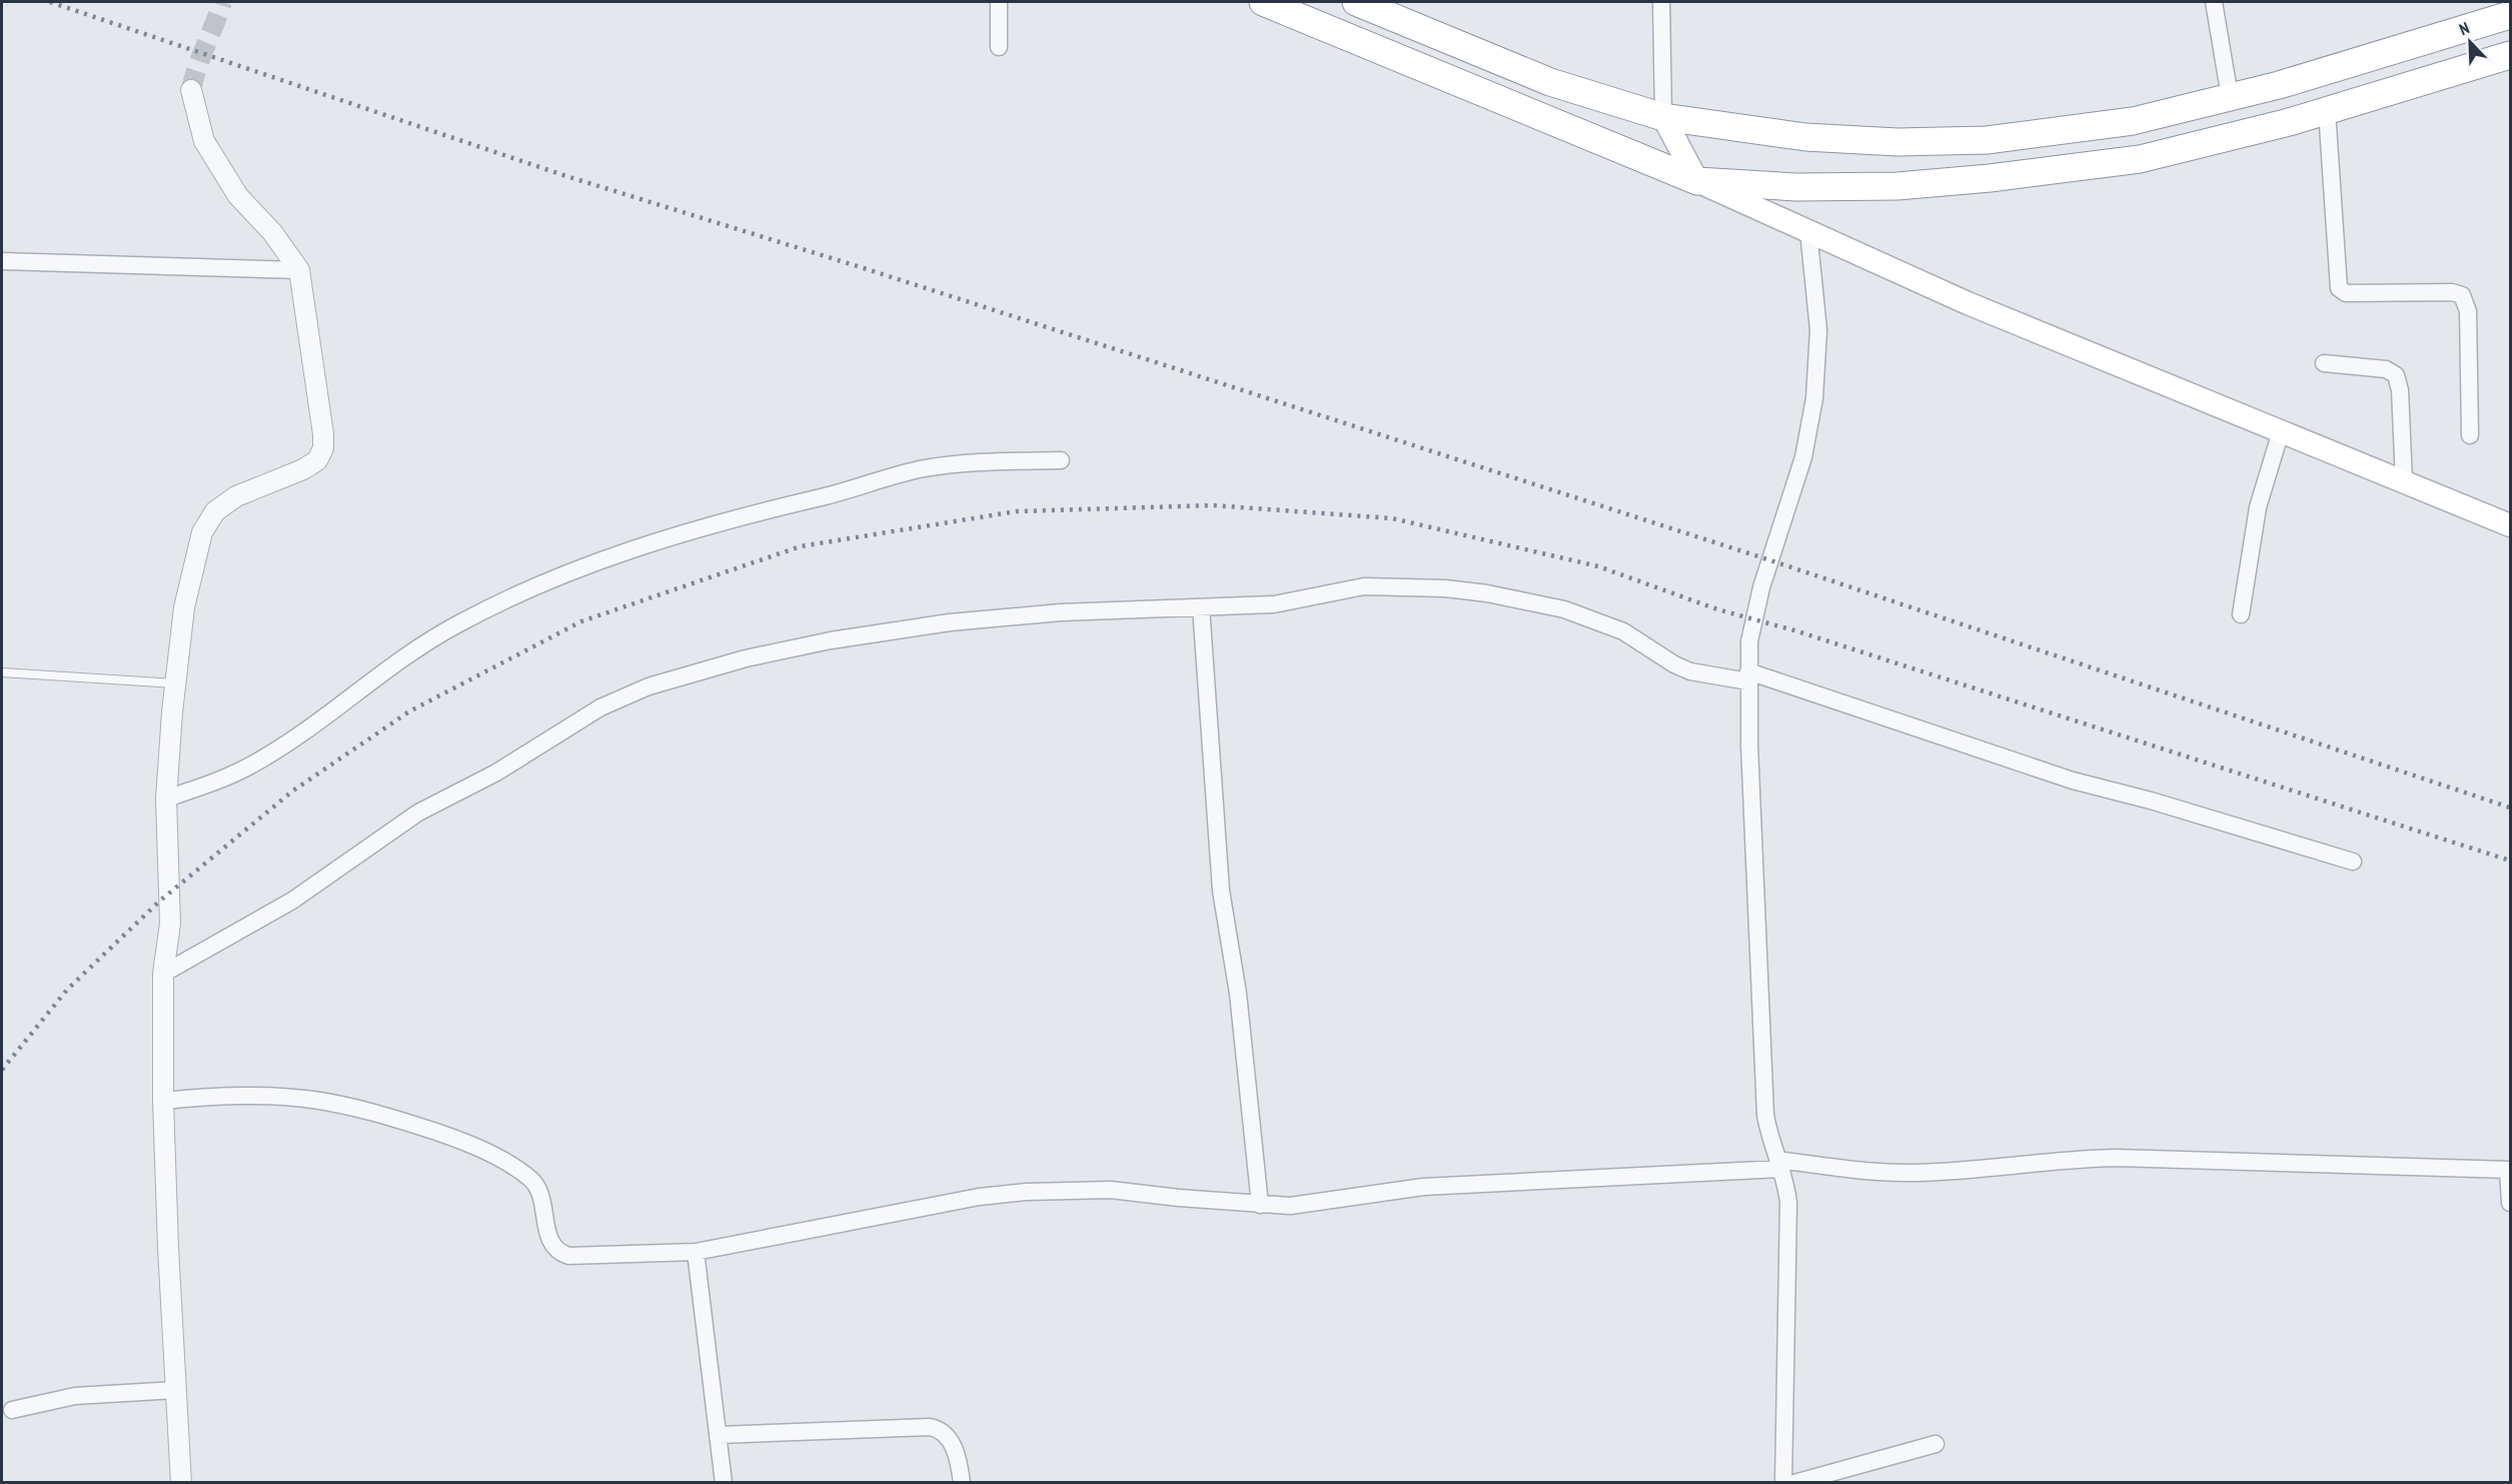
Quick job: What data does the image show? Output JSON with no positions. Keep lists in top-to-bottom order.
{
  "north": "top left"
}
